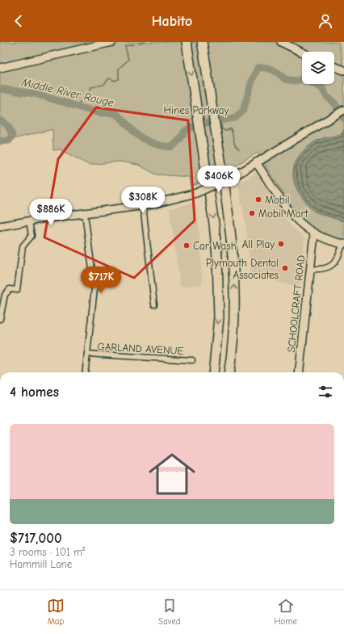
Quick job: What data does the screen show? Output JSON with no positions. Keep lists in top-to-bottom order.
{
  "streets": {
    "street": ["SCHOOLCRAFT ROAD", "GARLAND AVENUE"]
  },
  "water": ["Middle River Rouge"],
  "parks": ["Hines Parkway"],
  "places": [
    "Mobil",
    "Mobil Mart",
    "All Play",
    "Car Wash",
    "Plymouth Dental Associates"
  ],
  "page": {
    "header": "Habito",
    "price": [
      "$406K",
      "$308K",
      "$886K",
      "$717K"
    ],
    "heading": "4 homes",
    "list": [
      {
        "name": "$717,000",
        "note": "3 rooms · 101 m² · Hammill Lane"
      }
    ],
    "tabs": ["Map", "Saved", "Home"]
  }
}
